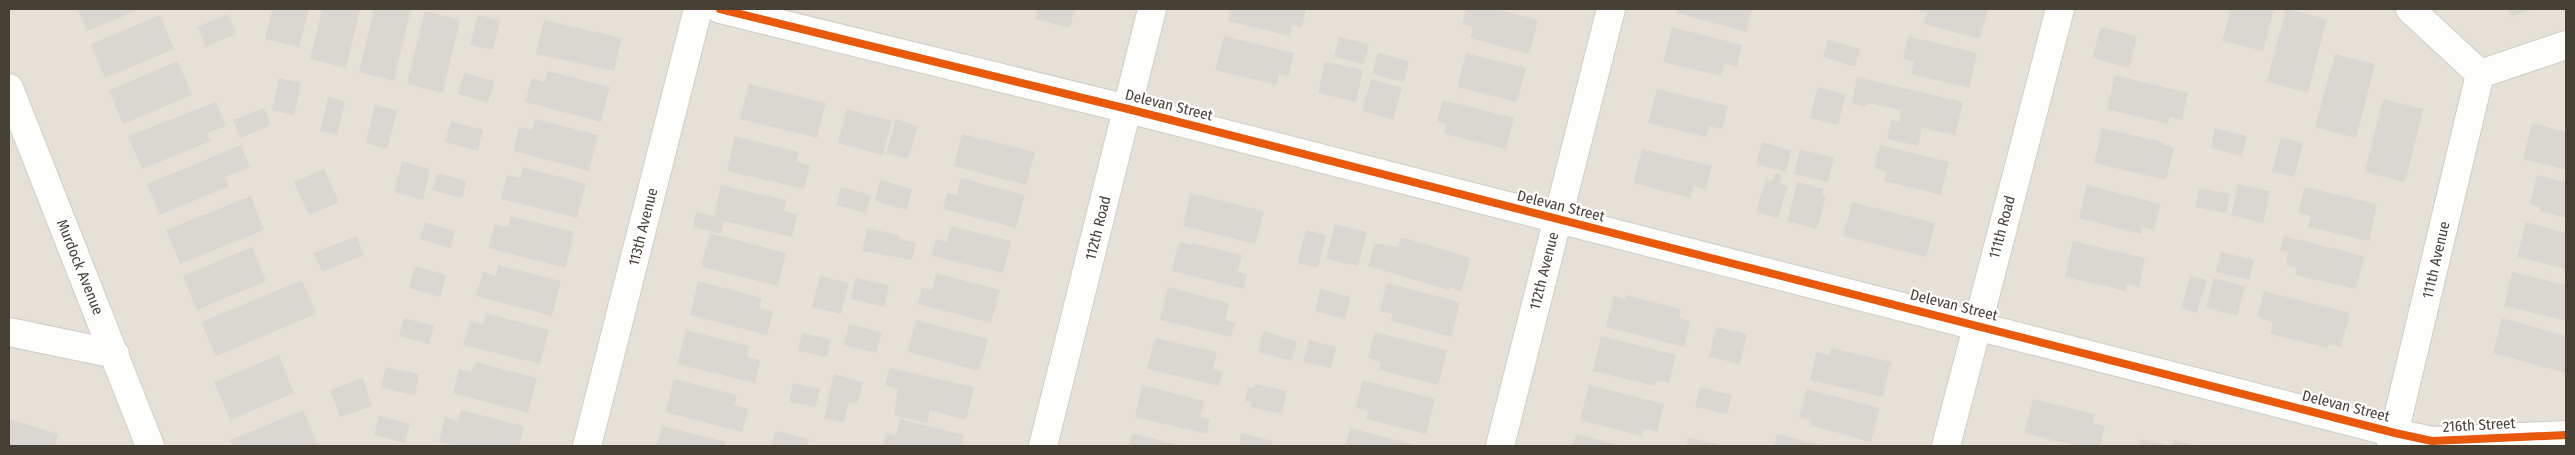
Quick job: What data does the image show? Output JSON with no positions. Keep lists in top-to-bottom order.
{
  "streets": {
    "street": [
      "Delevan Street",
      "113th Avenue",
      "111th Road",
      "112th Road",
      "111th Avenue",
      "Murdock Avenue",
      "112th Avenue",
      "216th Street"
    ]
  },
  "crossings": [
    ["Delevan Street", "111th Road"],
    ["Delevan Street", "112th Road"],
    ["Delevan Street", "111th Avenue"],
    ["Delevan Street", "112th Avenue"],
    ["Delevan Street", "216th Street"],
    ["111th Avenue", "216th Street"]
  ]
}
